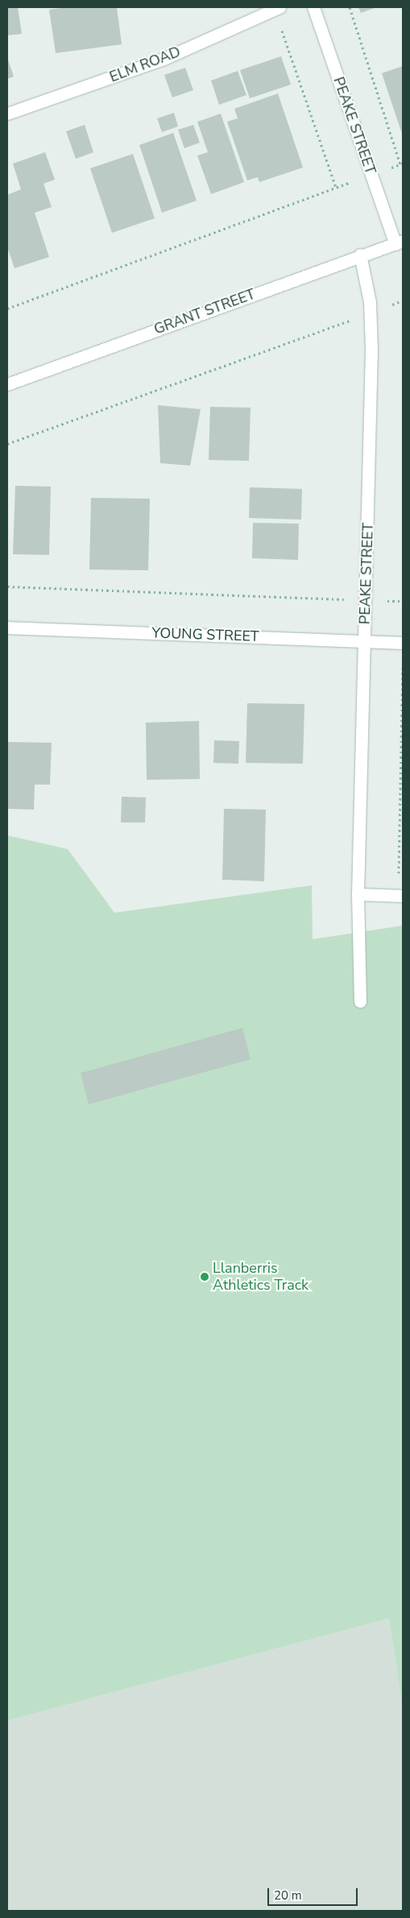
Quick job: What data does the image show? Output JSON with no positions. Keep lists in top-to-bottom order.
{
  "streets": {
    "street": [
      "ELM ROAD",
      "PEAKE STREET",
      "GRANT STREET",
      "YOUNG STREET"
    ]
  },
  "crossings": [
    ["PEAKE STREET", "GRANT STREET"],
    ["PEAKE STREET", "YOUNG STREET"]
  ],
  "places": ["Llanberris Athletics Track"],
  "scale_bar": "20 m"
}
